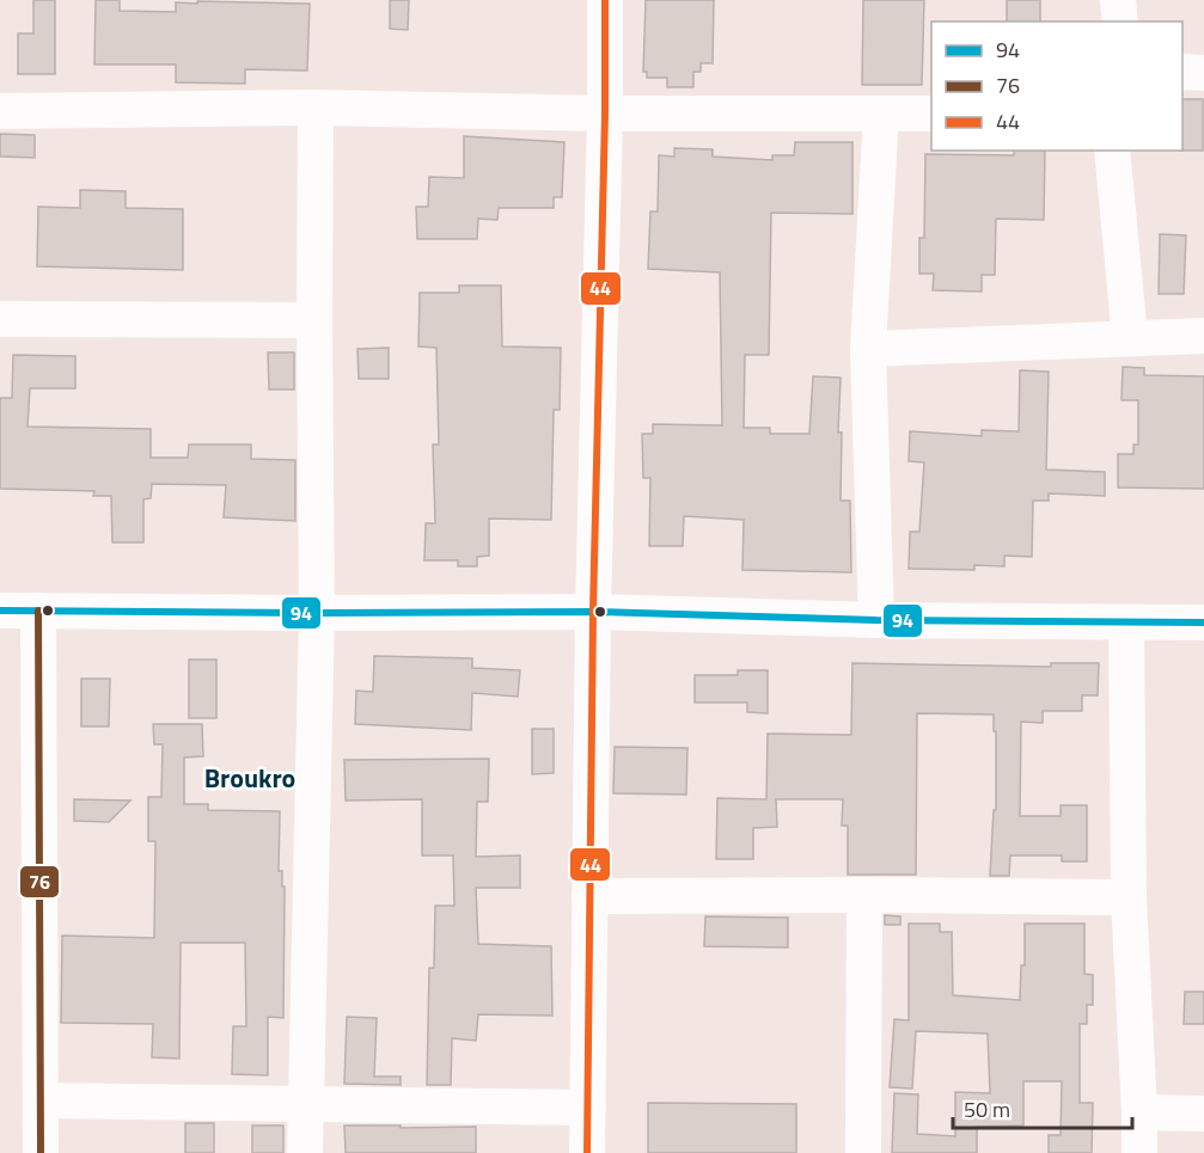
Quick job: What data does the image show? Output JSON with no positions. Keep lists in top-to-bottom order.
{
  "districts": ["Broukro"],
  "lines": ["transit line 44", "transit line 94", "transit line 76"],
  "legend": ["94", "76", "44"],
  "scale_bar": "50 m"
}
